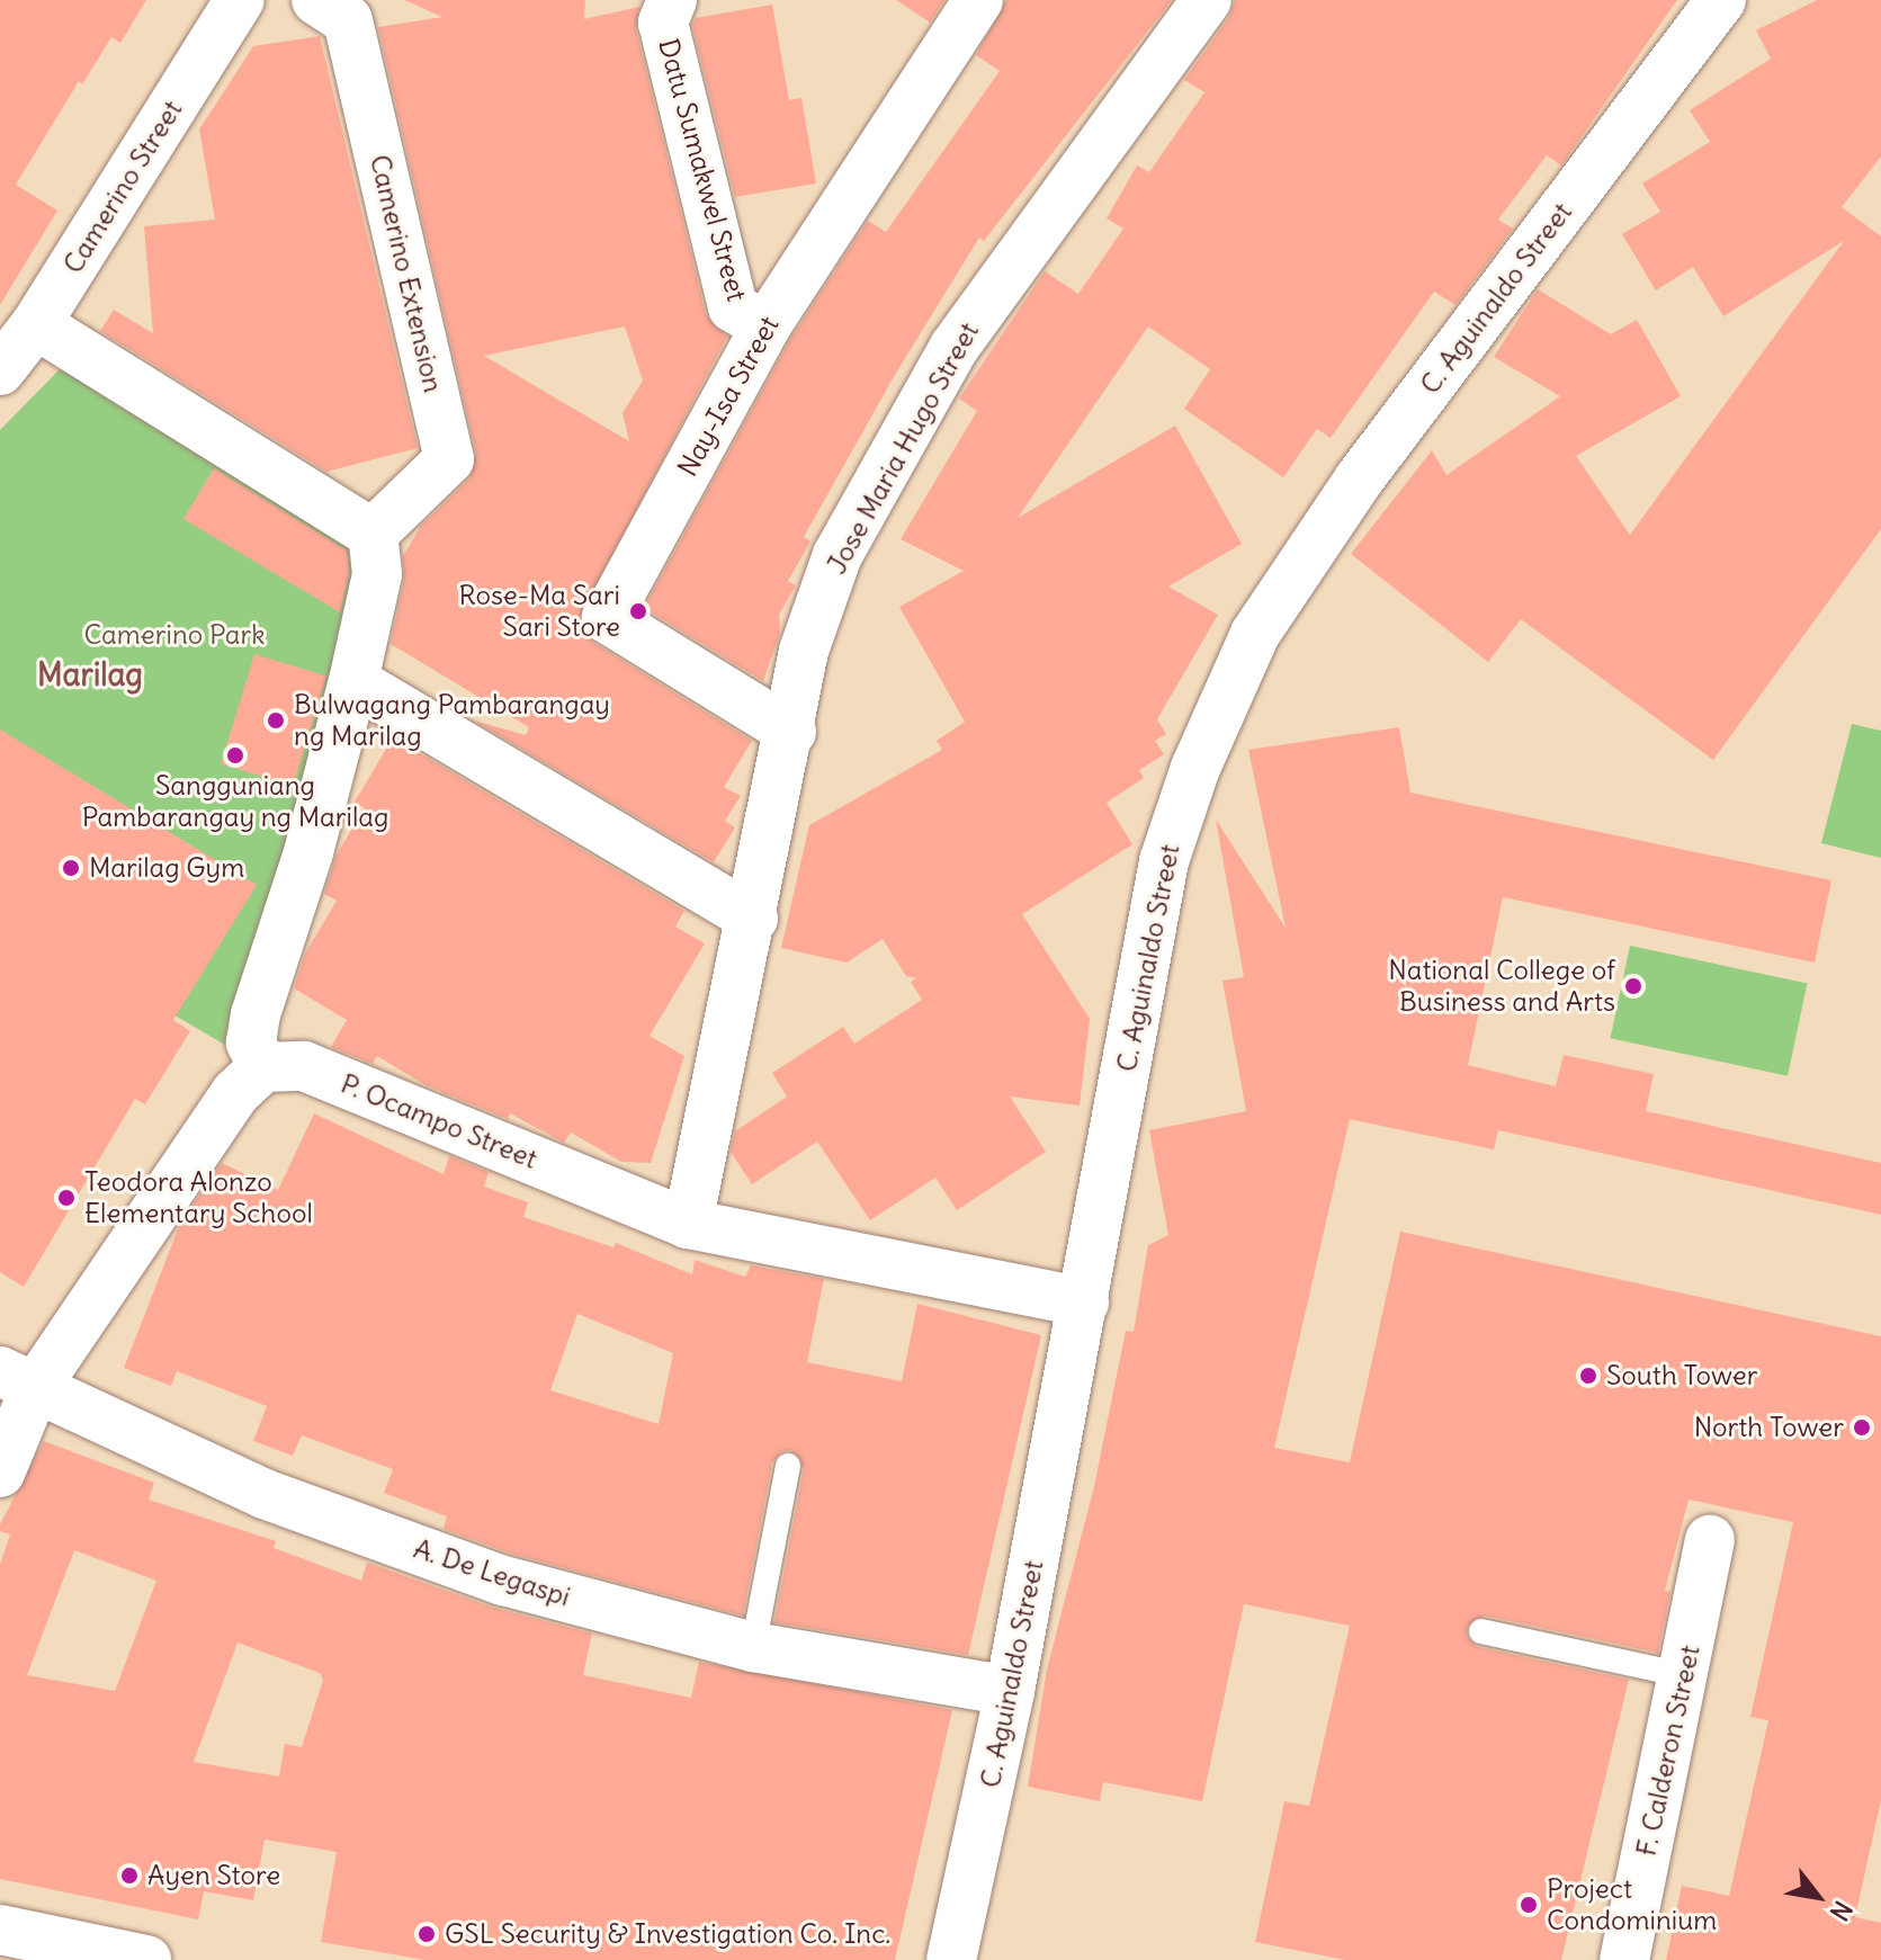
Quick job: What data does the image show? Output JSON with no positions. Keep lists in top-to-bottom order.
{
  "streets": {
    "street": [
      "Datu Sumakwel Street",
      "Camerino Street",
      "Camerino Extension",
      "C. Aguinaldo Street",
      "Nay-Isa Street",
      "Jose Maria Hugo Street",
      "P. Ocampo Street",
      "A. De Legaspi",
      "F. Calderon Street"
    ]
  },
  "crossings": [
    ["Datu Sumakwel Street", "Nay-Isa Street"],
    ["C. Aguinaldo Street", "P. Ocampo Street"],
    ["C. Aguinaldo Street", "A. De Legaspi"],
    ["Nay-Isa Street", "Jose Maria Hugo Street"],
    ["Jose Maria Hugo Street", "P. Ocampo Street"]
  ],
  "districts": ["Marilag"],
  "parks": ["Camerino Park"],
  "places": [
    "Rose-Ma Sari Sari Store",
    "Bulwagang Pambarangay ng Marilag",
    "Sangguniang Pambarangay ng Marilag",
    "Marilag Gym",
    "National College of Business and Arts",
    "Teodora Alonzo Elementary School",
    "South Tower",
    "North Tower",
    "Ayen Store",
    "Project Condominium",
    "GSL Security & Investigation Co. Inc."
  ],
  "north": "bottom right"
}
